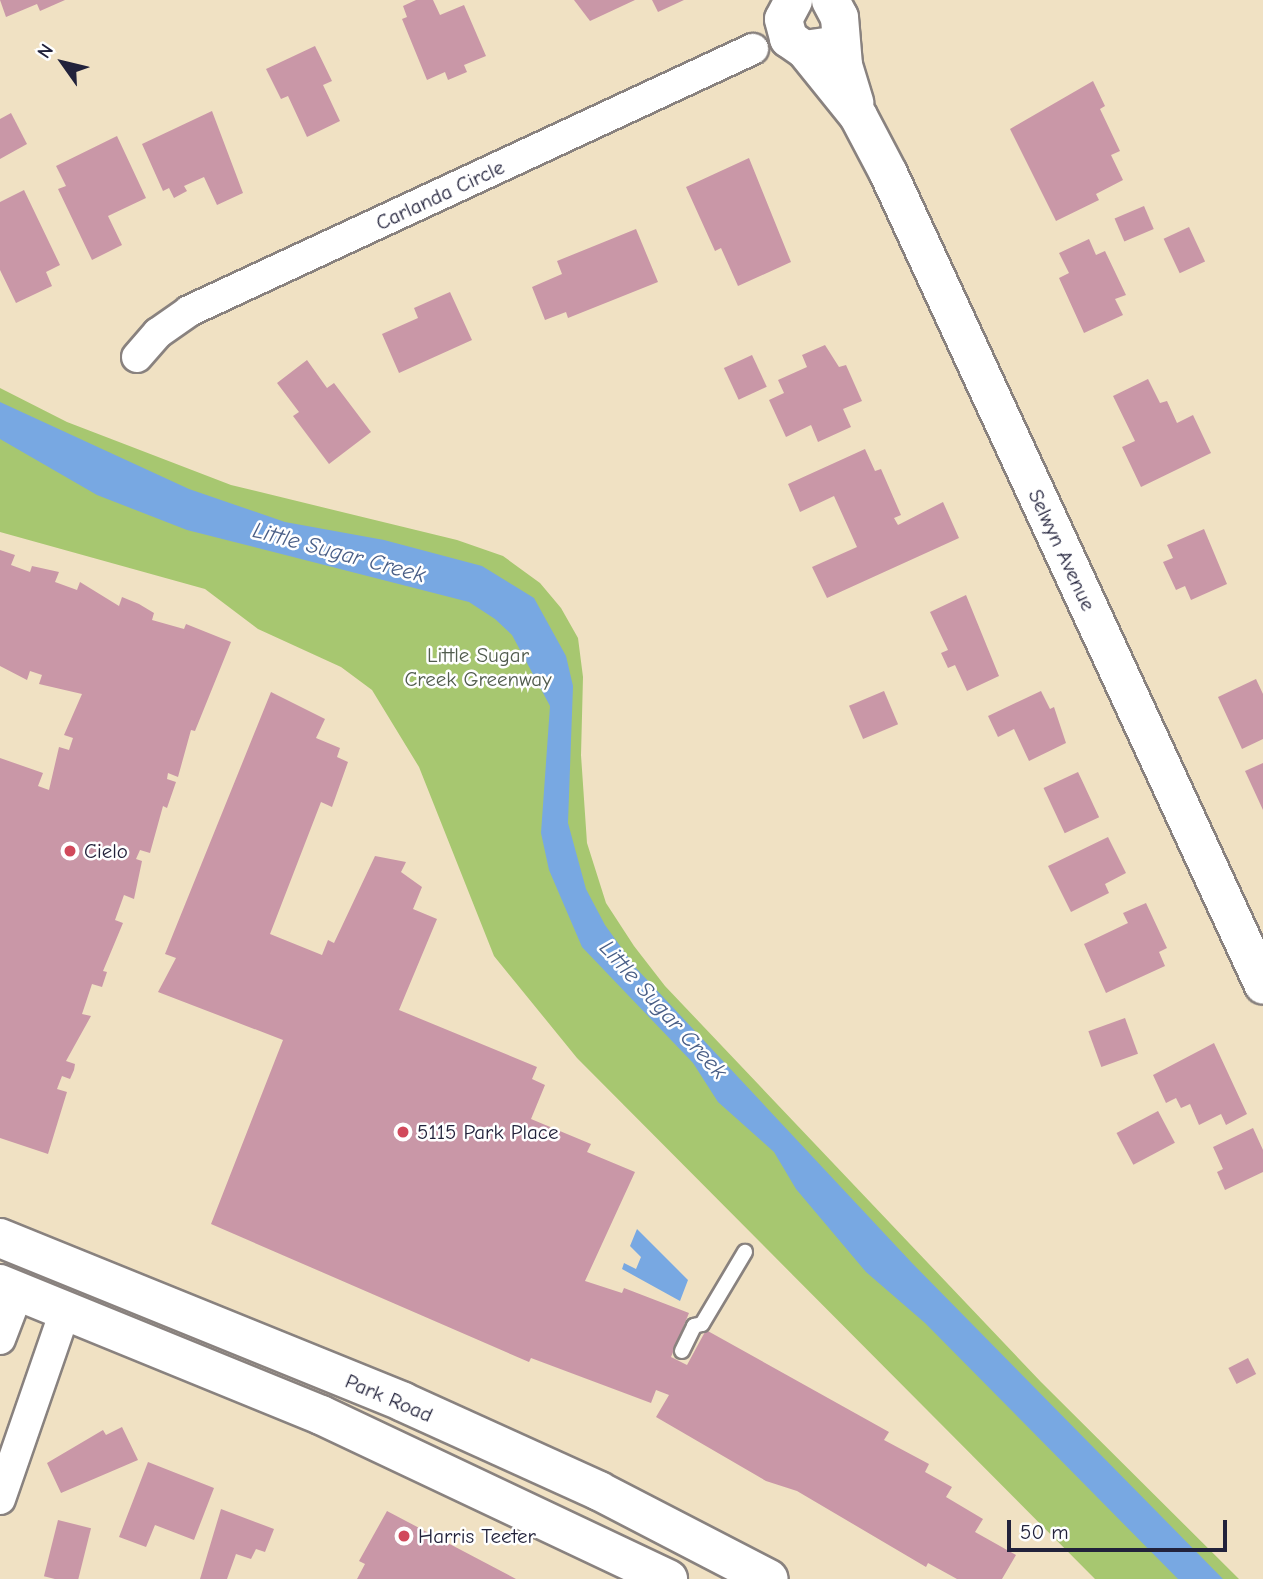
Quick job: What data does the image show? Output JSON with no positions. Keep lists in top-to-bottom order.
{
  "streets": {
    "main road": ["Park Road"],
    "street": ["Carlanda Circle", "Selwyn Avenue"]
  },
  "crossings": [
    ["Carlanda Circle", "Selwyn Avenue"]
  ],
  "water": ["Little Sugar Creek"],
  "parks": ["Little Sugar Creek Greenway"],
  "places": ["Cielo", "5115 Park Place", "Harris Teeter"],
  "scale_bar": "50 m",
  "north": "top left"
}
